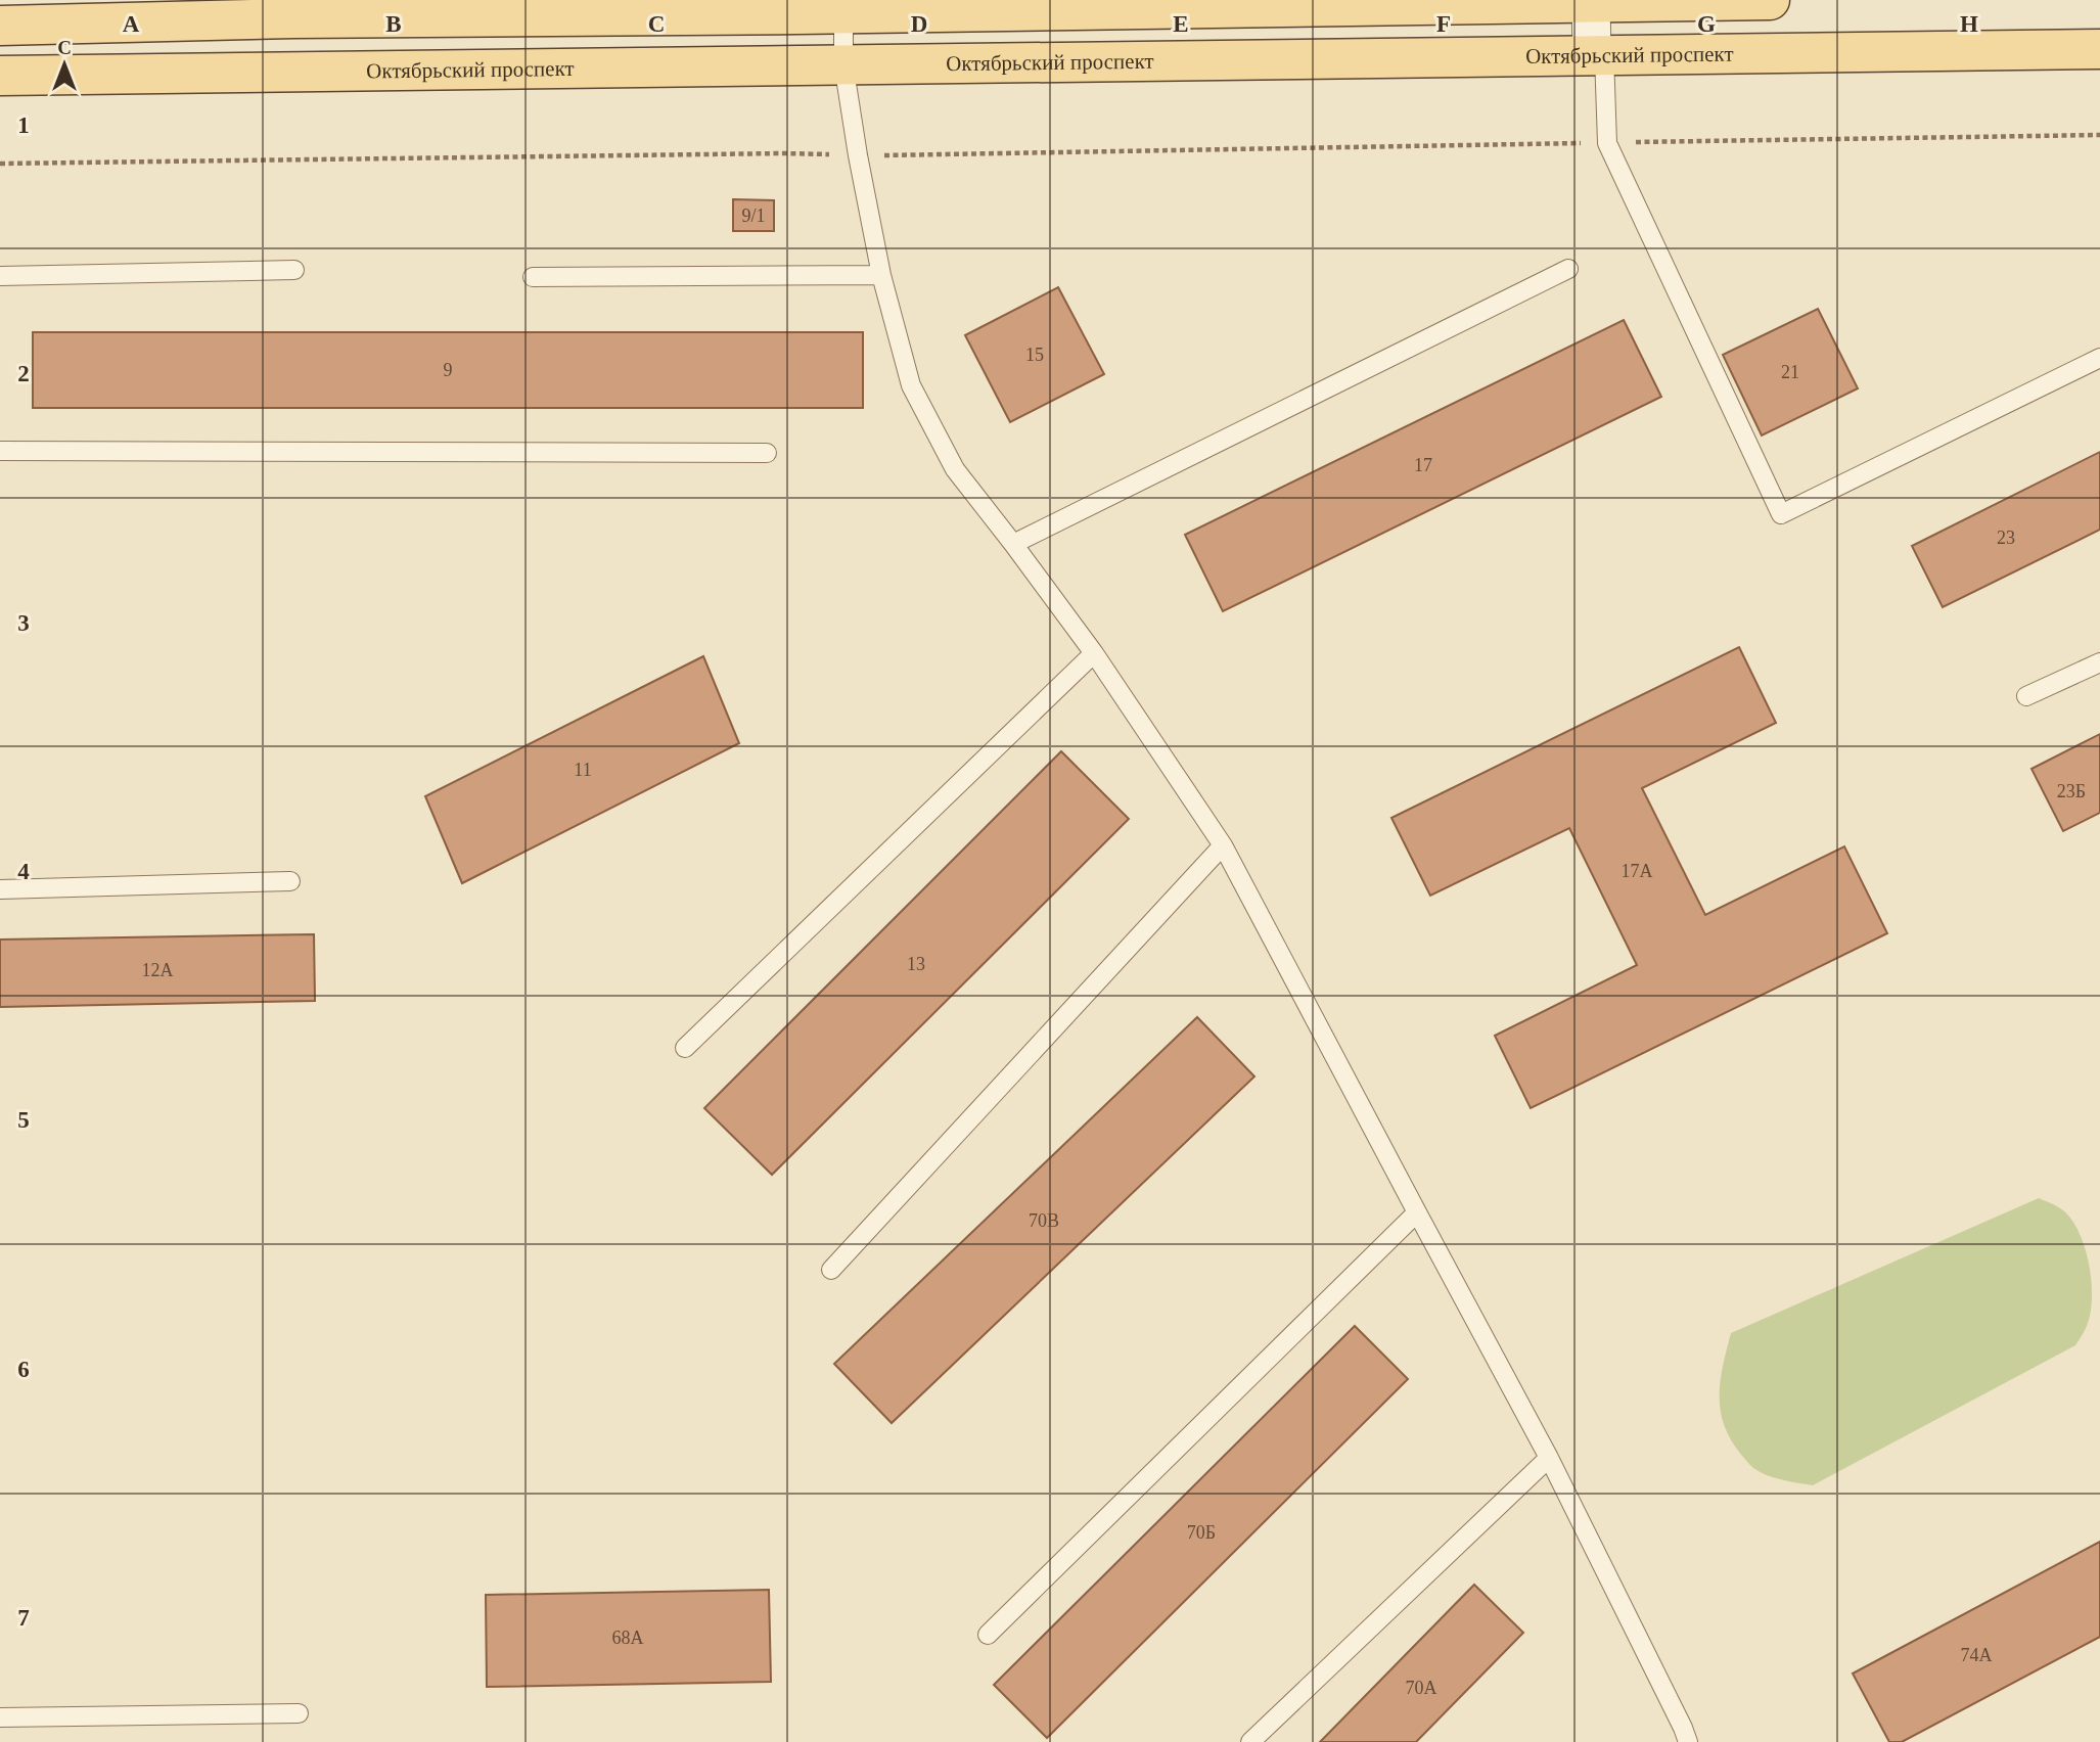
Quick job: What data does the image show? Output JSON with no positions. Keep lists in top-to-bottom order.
{
  "streets": {
    "main road": ["Октябрьский проспект"]
  },
  "house_numbers": [
    "9/1",
    "15",
    "9",
    "21",
    "17",
    "23",
    "11",
    "23Б",
    "17А",
    "13",
    "12А",
    "70В",
    "70Б",
    "68А",
    "74А",
    "70А"
  ],
  "north": "top",
  "grid": {
    "columns": [
      "A",
      "B",
      "C",
      "D",
      "E",
      "F",
      "G",
      "H"
    ],
    "rows": [
      "1",
      "2",
      "3",
      "4",
      "5",
      "6",
      "7"
    ]
  }
}
